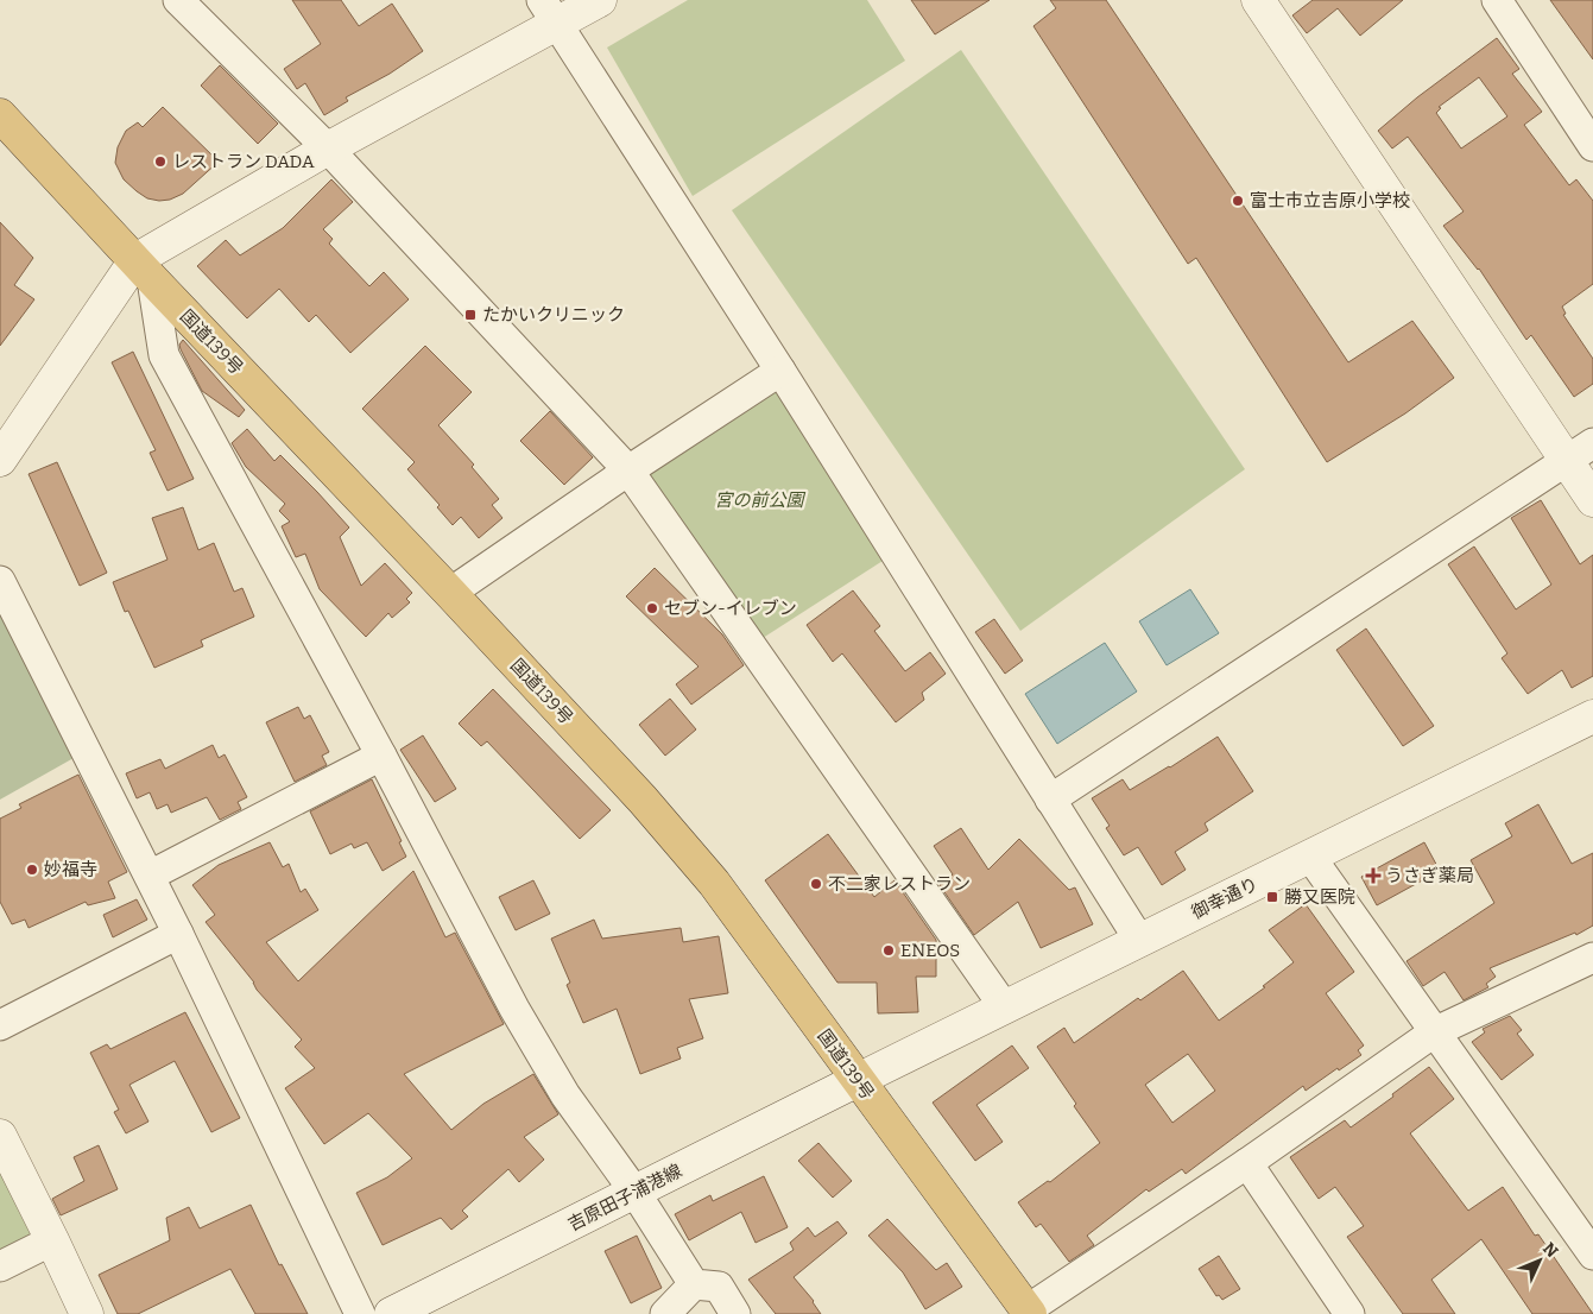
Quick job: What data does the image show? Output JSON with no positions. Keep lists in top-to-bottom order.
{
  "streets": {
    "highway": ["国道139号"],
    "street": ["御幸通り", "吉原田子浦港線"]
  },
  "crossings": [
    ["国道139号", "御幸通り"],
    ["国道139号", "吉原田子浦港線"],
    ["御幸通り", "吉原田子浦港線"]
  ],
  "parks": ["宮の前公園"],
  "places": {
    "other": [
      "レストラン DADA",
      "富士市立吉原小学校",
      "セブン-イレブン",
      "妙福寺",
      "不二家レストラン",
      "ENEOS"
    ],
    "transit": ["たかいクリニック", "勝又医院"],
    "health": ["うさぎ薬局"]
  },
  "north": "top right"
}
